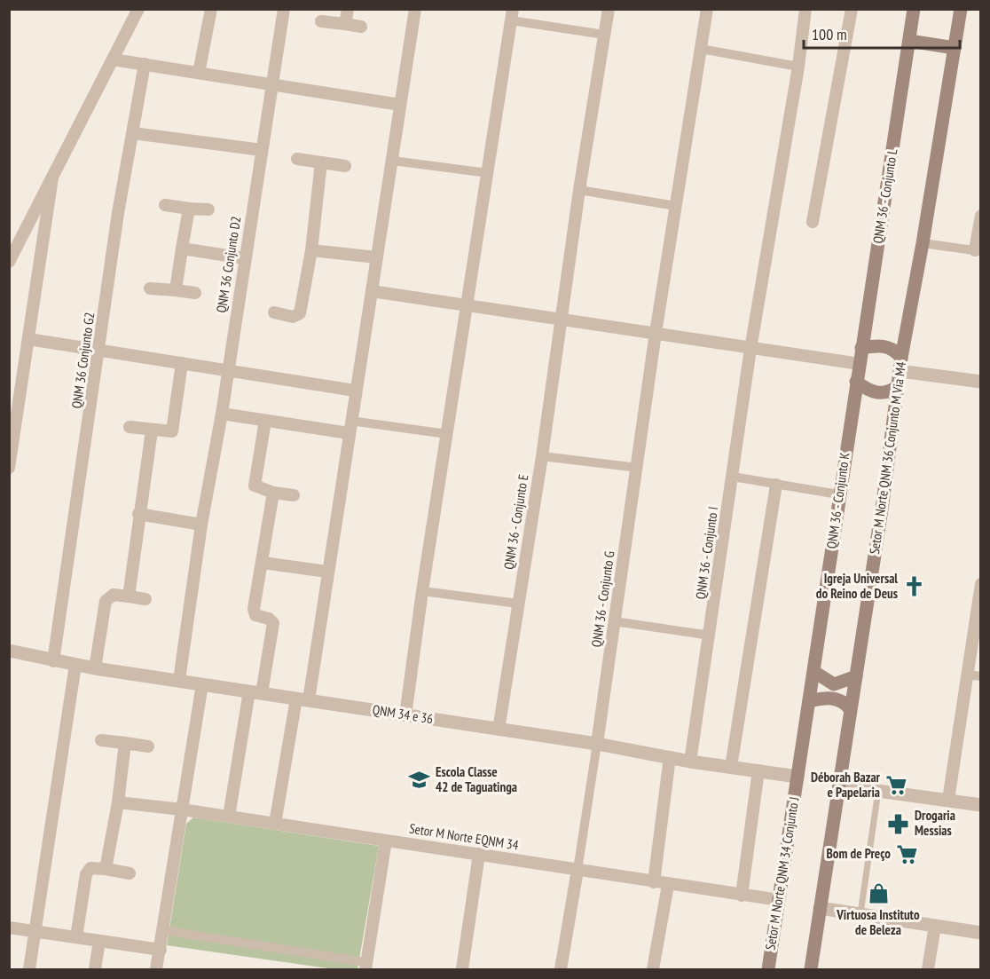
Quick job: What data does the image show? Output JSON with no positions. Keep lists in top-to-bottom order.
{
  "streets": {
    "main road": [
      "QNM 36 - Conjunto L",
      "Setor M Norte QNM 36 Conjunto M Via M4",
      "QNM 36 - Conjunto K",
      "Setor M Norte QNM 34 Conjunto J"
    ],
    "street": [
      "QNM 36 Conjunto D2",
      "QNM 36 Conjunto G2",
      "QNM 36 - Conjunto E",
      "QNM 36 - Conjunto I",
      "QNM 36 - Conjunto G",
      "QNM 34 e 36",
      "Setor M Norte EQNM 34"
    ]
  },
  "crossings": [
    ["QNM 36 - Conjunto L", "Setor M Norte QNM 36 Conjunto M Via M4"],
    ["QNM 36 - Conjunto L", "QNM 36 - Conjunto K"],
    ["QNM 36 Conjunto D2", "QNM 34 e 36"],
    ["QNM 36 Conjunto G2", "QNM 34 e 36"],
    ["Setor M Norte QNM 36 Conjunto M Via M4", "QNM 36 - Conjunto K"],
    ["QNM 36 - Conjunto K", "QNM 34 e 36"],
    ["QNM 36 - Conjunto K", "Setor M Norte QNM 34 Conjunto J"],
    ["QNM 36 - Conjunto E", "QNM 34 e 36"],
    ["QNM 36 - Conjunto I", "QNM 34 e 36"],
    ["QNM 36 - Conjunto G", "QNM 34 e 36"],
    ["QNM 36 - Conjunto G", "Setor M Norte EQNM 34"],
    ["QNM 34 e 36", "Setor M Norte QNM 34 Conjunto J"],
    ["Setor M Norte EQNM 34", "Setor M Norte QNM 34 Conjunto J"]
  ],
  "places": {
    "church": ["Igreja Universal do Reino de Deus"],
    "school or university": ["Escola Classe 42 de Taguatinga"],
    "supermarket": ["Déborah Bazar e Papelaria", "Bom de Preço"],
    "pharmacy": ["Drogaria Messias"],
    "shop": ["Virtuosa Instituto de Beleza"]
  },
  "scale_bar": "100 m"
}
